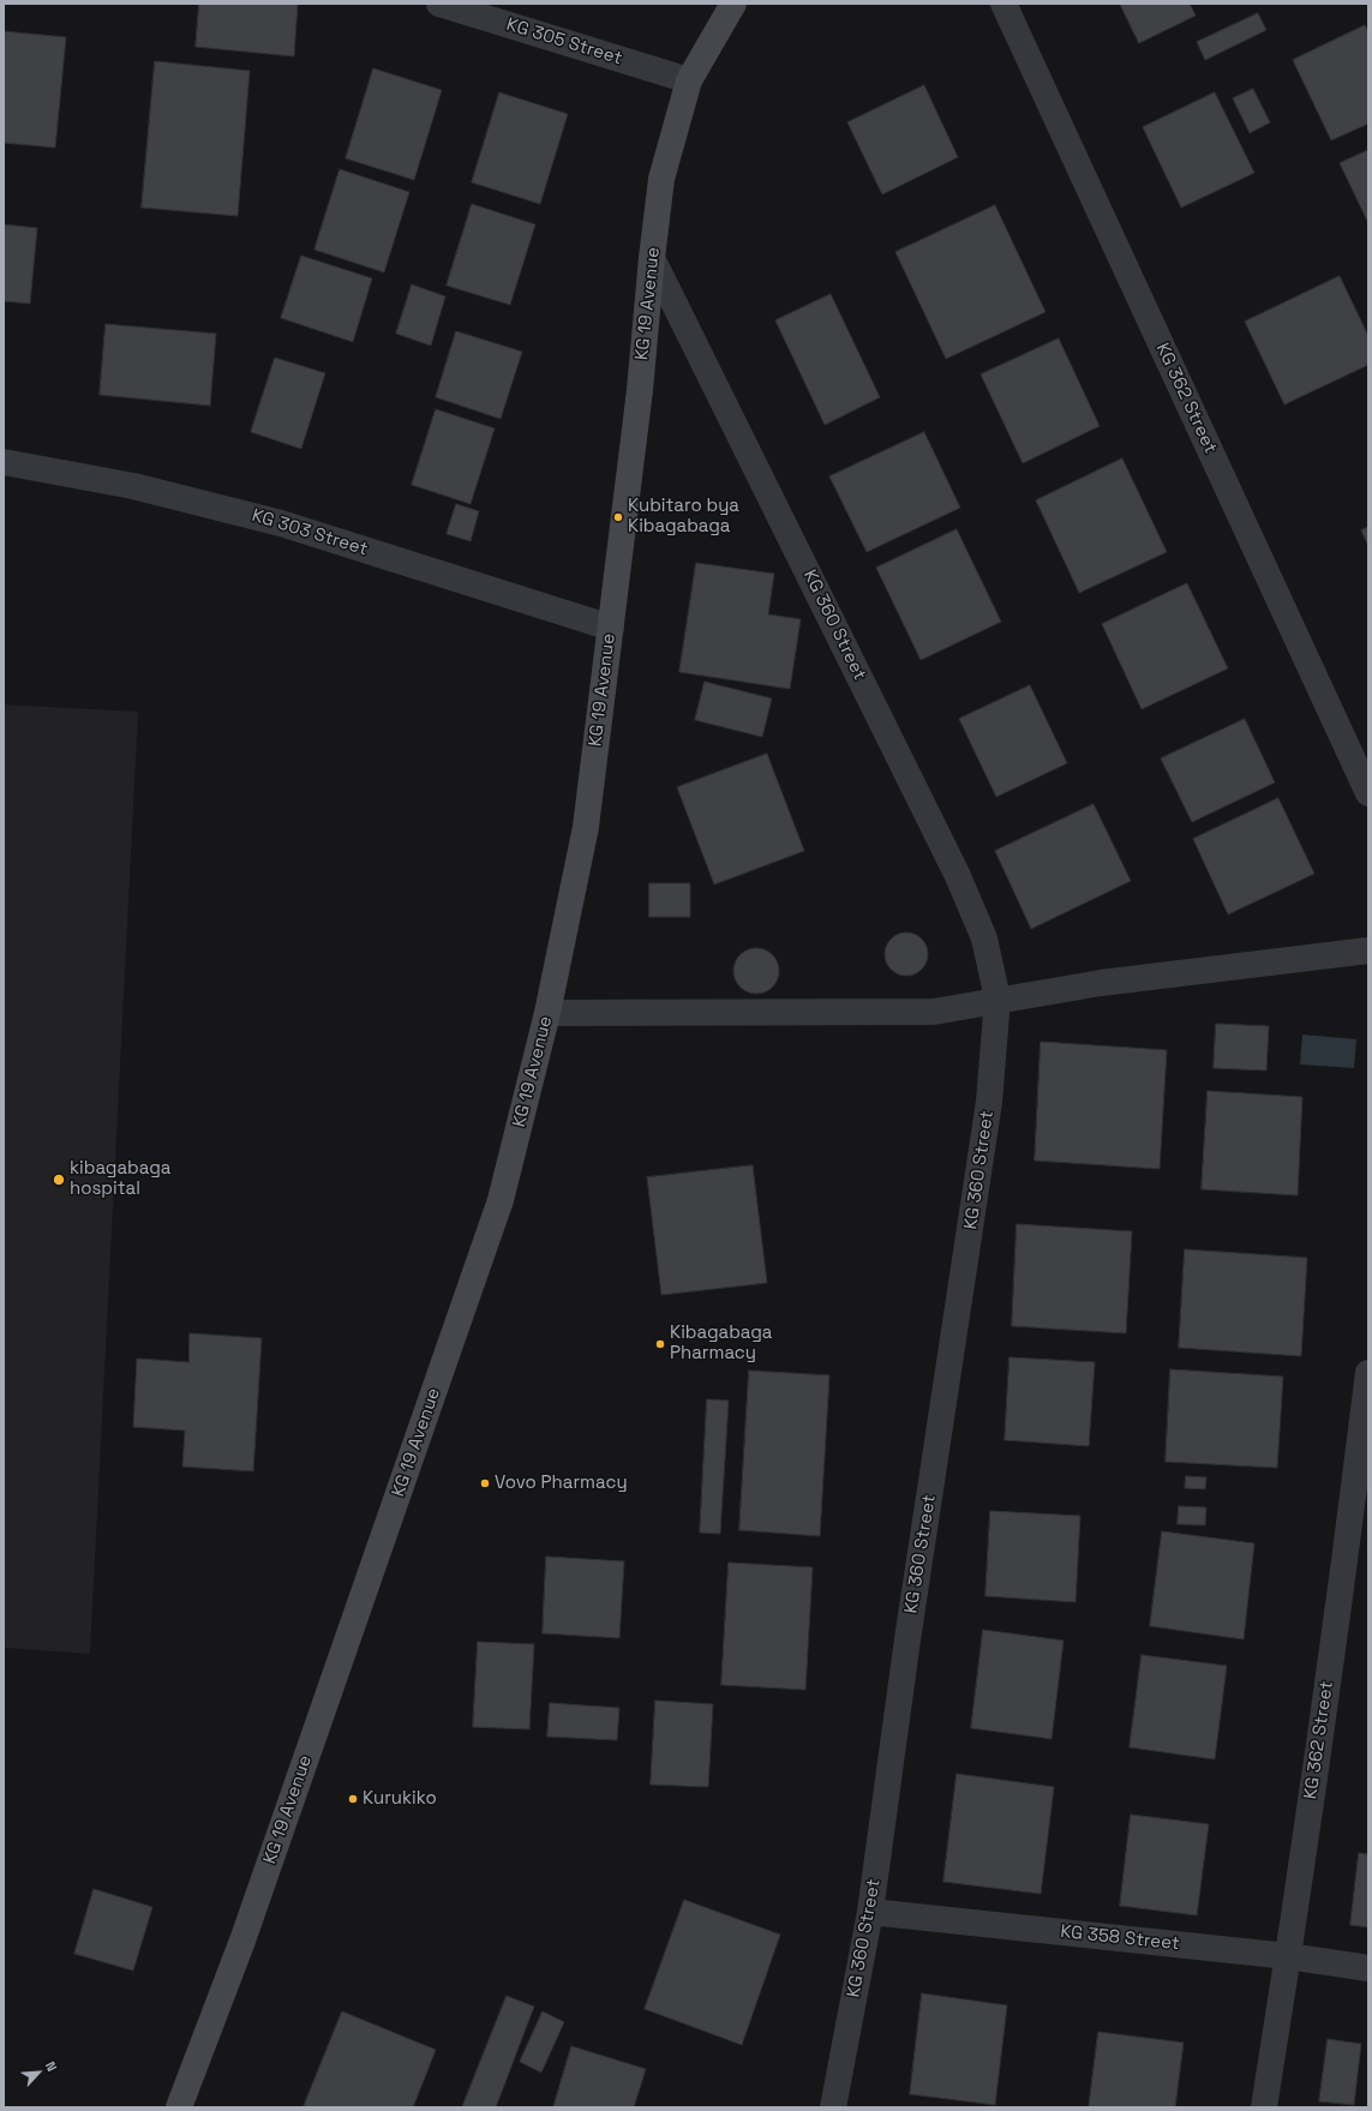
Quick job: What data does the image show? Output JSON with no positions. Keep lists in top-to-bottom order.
{
  "streets": {
    "main road": ["KG 19 Avenue"],
    "street": [
      "KG 305 Street",
      "KG 362 Street",
      "KG 303 Street",
      "KG 360 Street",
      "KG 358 Street"
    ]
  },
  "crossings": [
    ["KG 305 Street", "KG 19 Avenue"],
    ["KG 19 Avenue", "KG 303 Street"],
    ["KG 19 Avenue", "KG 360 Street"],
    ["KG 362 Street", "KG 358 Street"],
    ["KG 360 Street", "KG 358 Street"]
  ],
  "places": [
    "Kubitaro bya Kibagabaga",
    "kibagabaga hospital",
    "Kibagabaga Pharmacy",
    "Vovo Pharmacy",
    "Kurukiko"
  ],
  "north": "top right"
}
